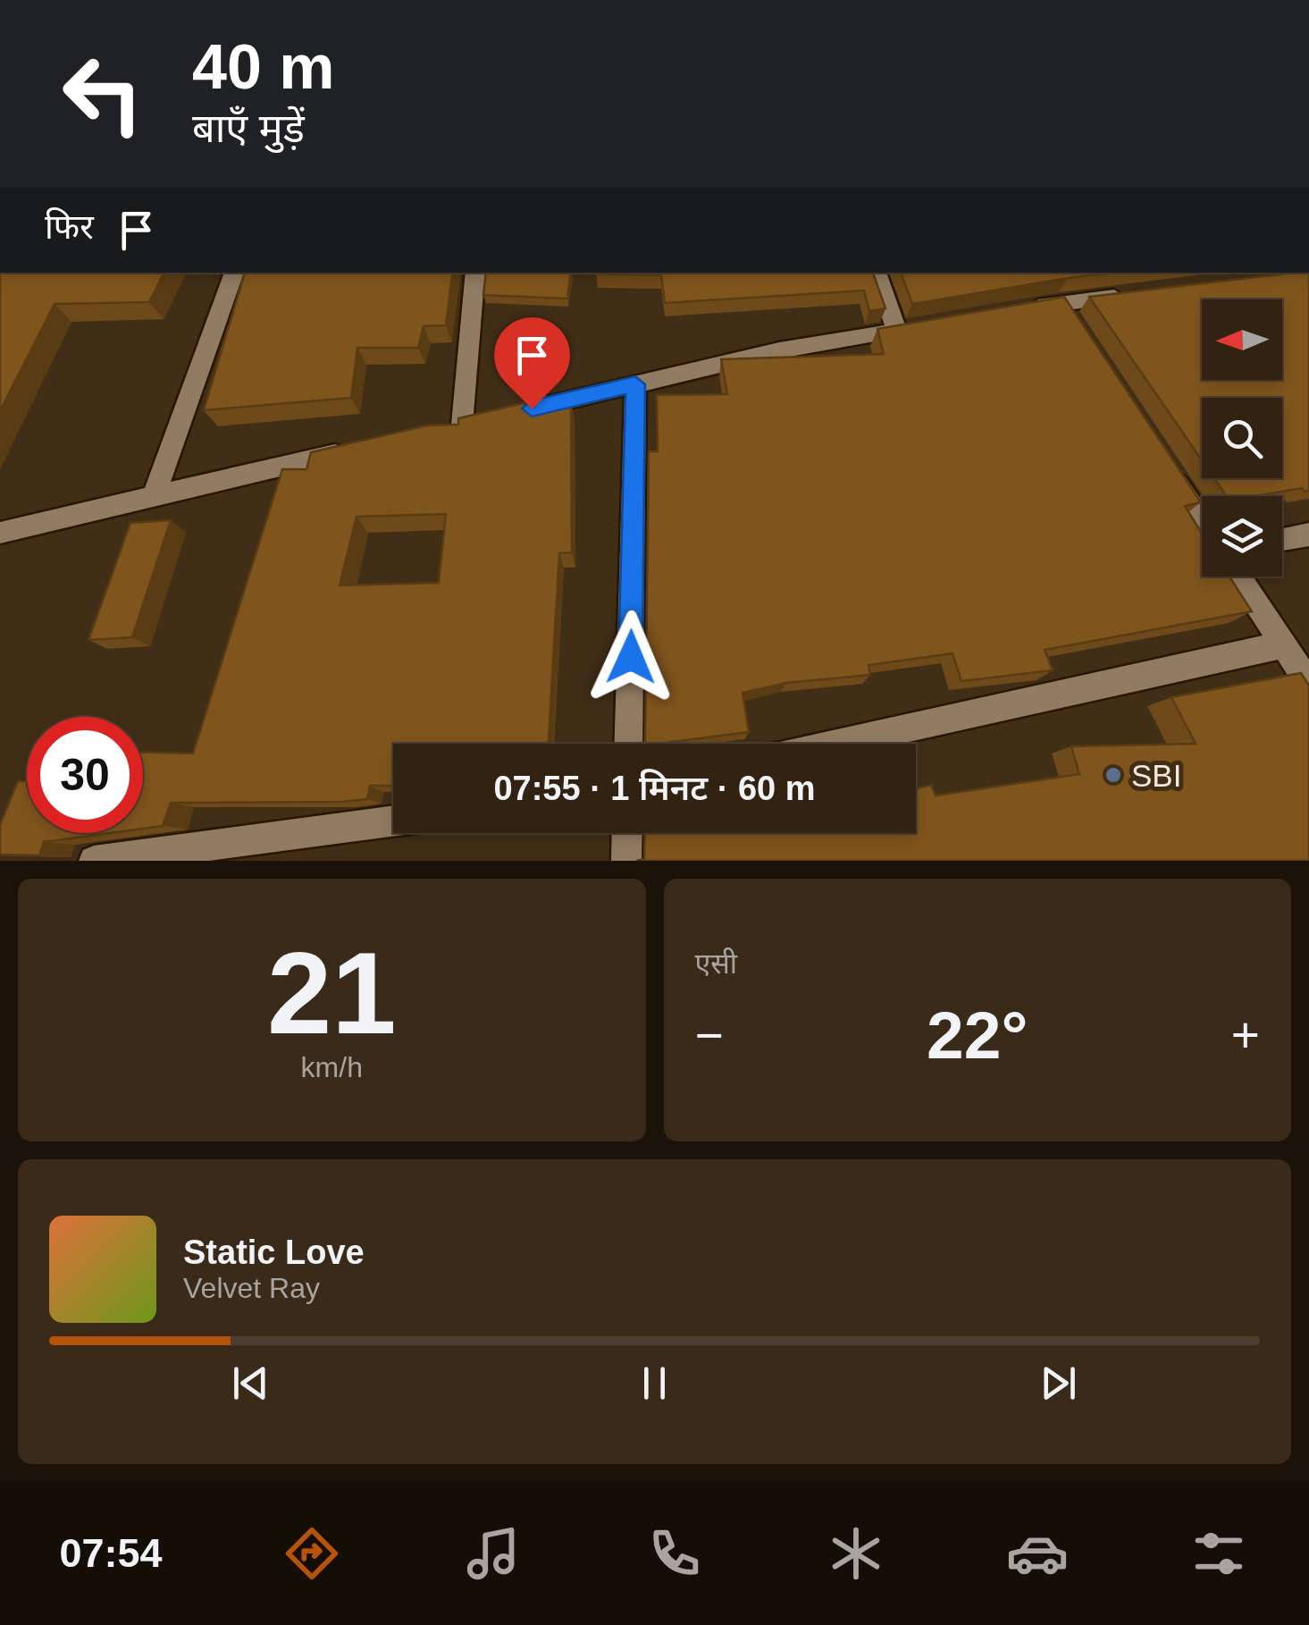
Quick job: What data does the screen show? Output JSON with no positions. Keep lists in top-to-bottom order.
{
  "places": ["SBI"],
  "north": "left",
  "page": {
    "turn": ["40 m", "बाएँ मुड़ें"],
    "then": "फिर",
    "limit": "30",
    "trip": "07:55 · 1 मिनट · 60 m",
    "tile": [
      ["21", "km/h"],
      "एसी"
    ],
    "heat": ["−", "22°", "+"],
    "song": ["Static Love", "Velvet Ray"],
    "tabs": "07:54"
  }
}
